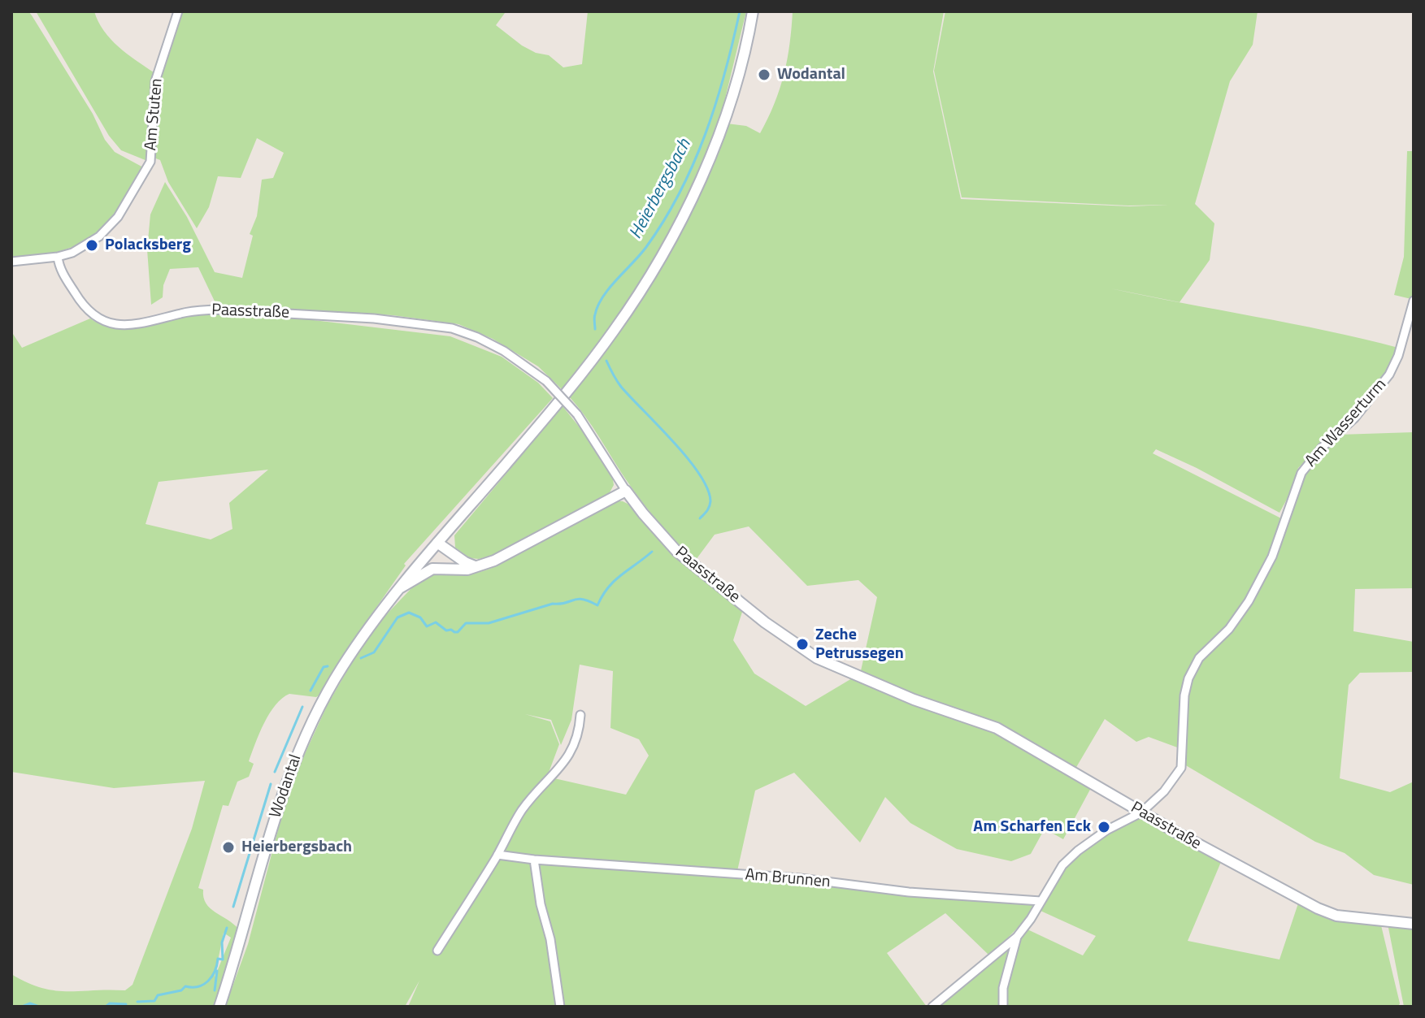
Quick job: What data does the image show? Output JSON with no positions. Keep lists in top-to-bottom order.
{
  "streets": {
    "street": [
      "Am Stuten",
      "Paasstraße",
      "Am Wasserturm",
      "Wodantal",
      "Am Brunnen"
    ]
  },
  "crossings": [
    ["Am Stuten", "Paasstraße"],
    ["Paasstraße", "Am Wasserturm"],
    ["Paasstraße", "Wodantal"],
    ["Am Wasserturm", "Am Brunnen"]
  ],
  "water": ["Heierbergsbach"],
  "places": [
    "Wodantal",
    "Polacksberg",
    "Zeche Petrussegen",
    "Am Scharfen Eck",
    "Heierbergsbach"
  ]
}
